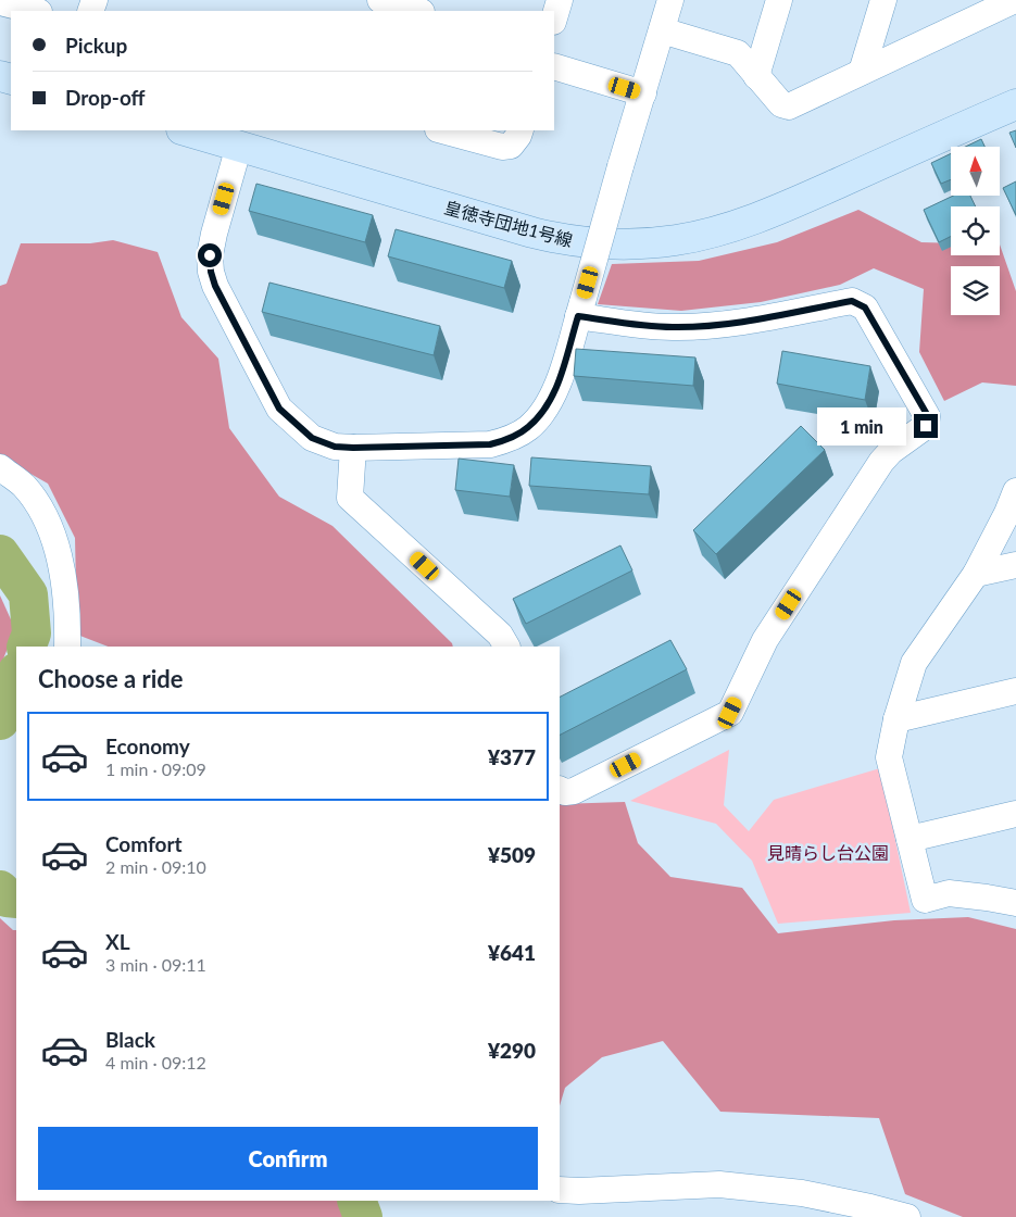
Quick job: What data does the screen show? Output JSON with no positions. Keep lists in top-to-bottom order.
{
  "streets": {
    "street": ["皇徳寺団地1号線"]
  },
  "parks": ["見晴らし台公園"],
  "north": "top",
  "page": {
    "banner": ["Pickup", "Drop-off"],
    "bubble": "1 min",
    "heading": "Choose a ride",
    "list": [
      {
        "name": "Economy",
        "note": "1 min · 09:09",
        "value": "¥377"
      },
      {
        "name": "Comfort",
        "note": "2 min · 09:10",
        "value": "¥509"
      },
      {
        "name": "XL",
        "note": "3 min · 09:11",
        "value": "¥641"
      },
      {
        "name": "Black",
        "note": "4 min · 09:12",
        "value": "¥290"
      }
    ],
    "buttons": "Confirm"
  }
}
